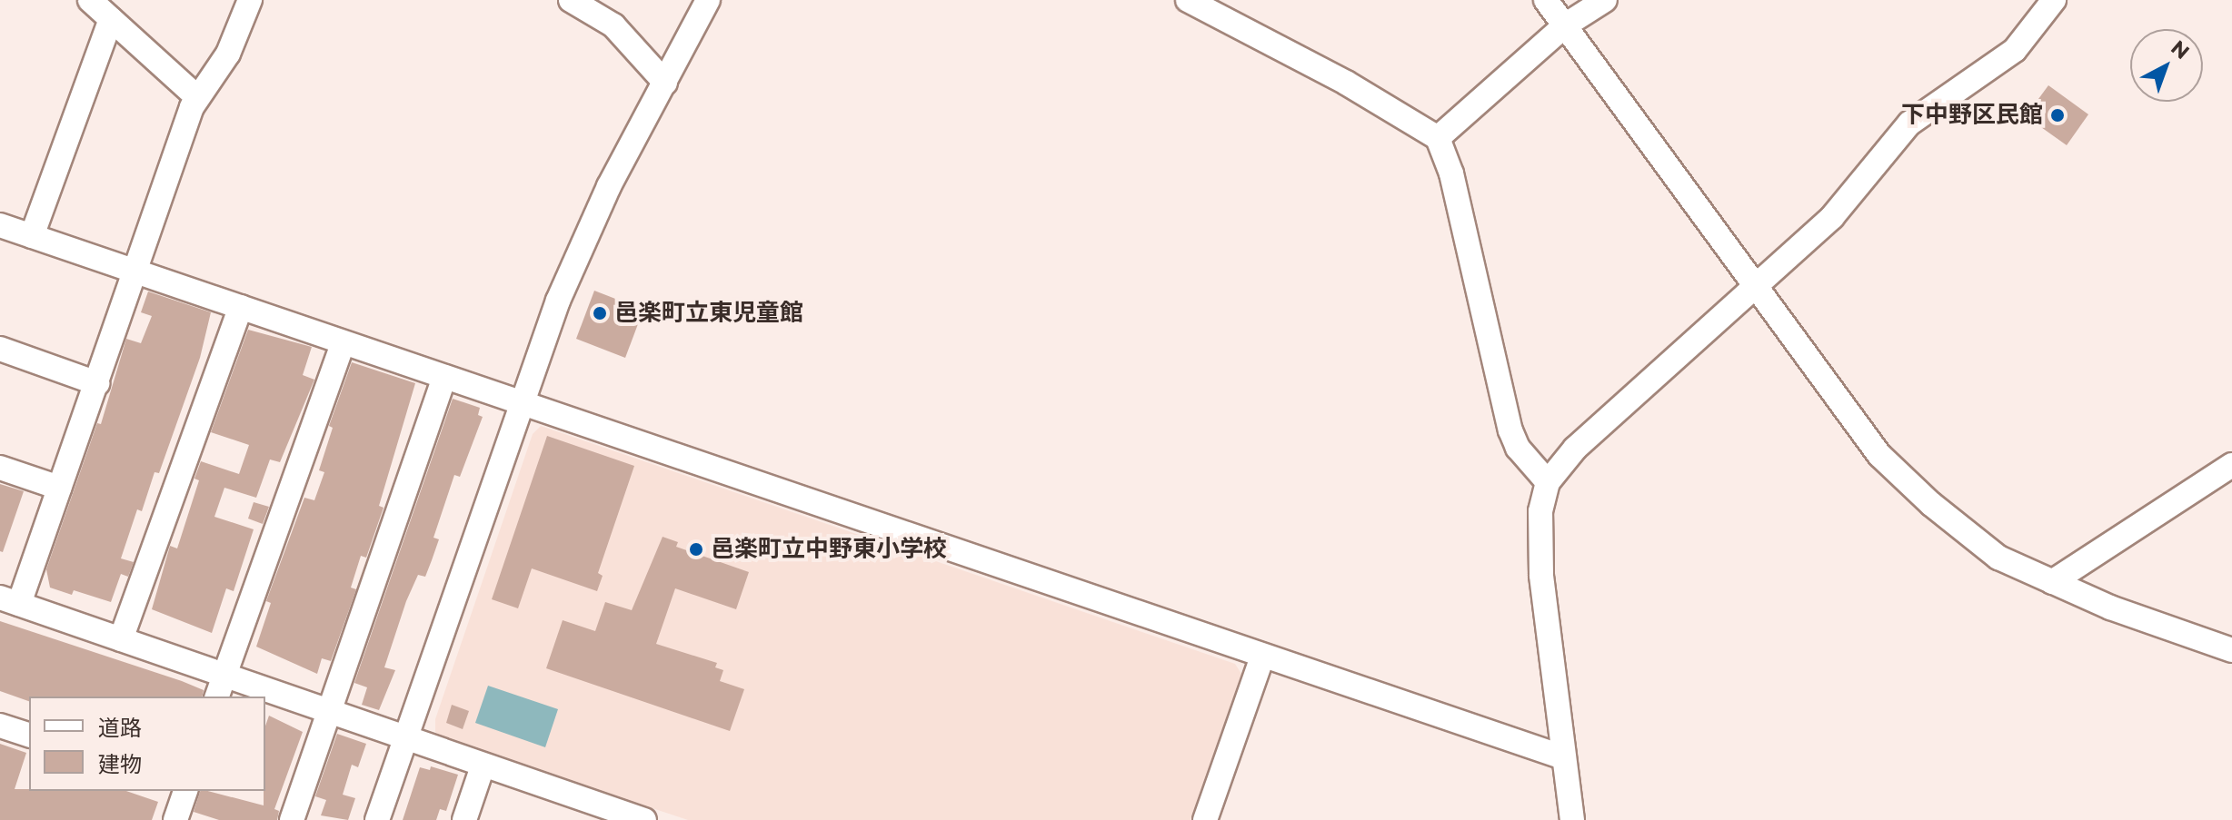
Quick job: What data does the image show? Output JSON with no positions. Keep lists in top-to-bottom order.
{
  "places": ["下中野区民館", "邑楽町立東児童館", "邑楽町立中野東小学校"],
  "legend": ["道路", "建物"],
  "north": "top right"
}
